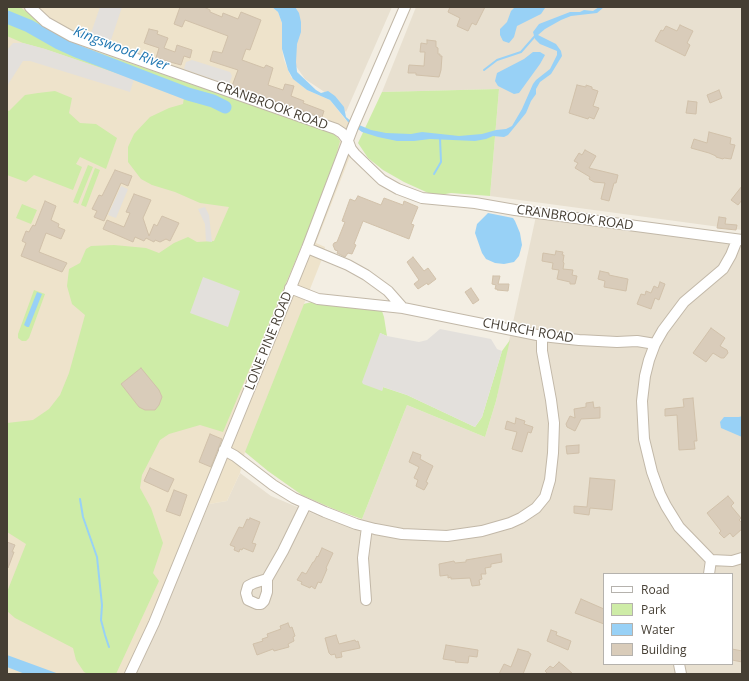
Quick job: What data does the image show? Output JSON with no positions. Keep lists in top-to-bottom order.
{
  "streets": {
    "street": ["CRANBROOK ROAD", "CHURCH ROAD", "LONE PINE ROAD"]
  },
  "crossings": [
    ["CRANBROOK ROAD", "LONE PINE ROAD"],
    ["CHURCH ROAD", "LONE PINE ROAD"]
  ],
  "water": ["Kingswood River"],
  "legend": [
    "Road",
    "Park",
    "Water",
    "Building"
  ]
}
